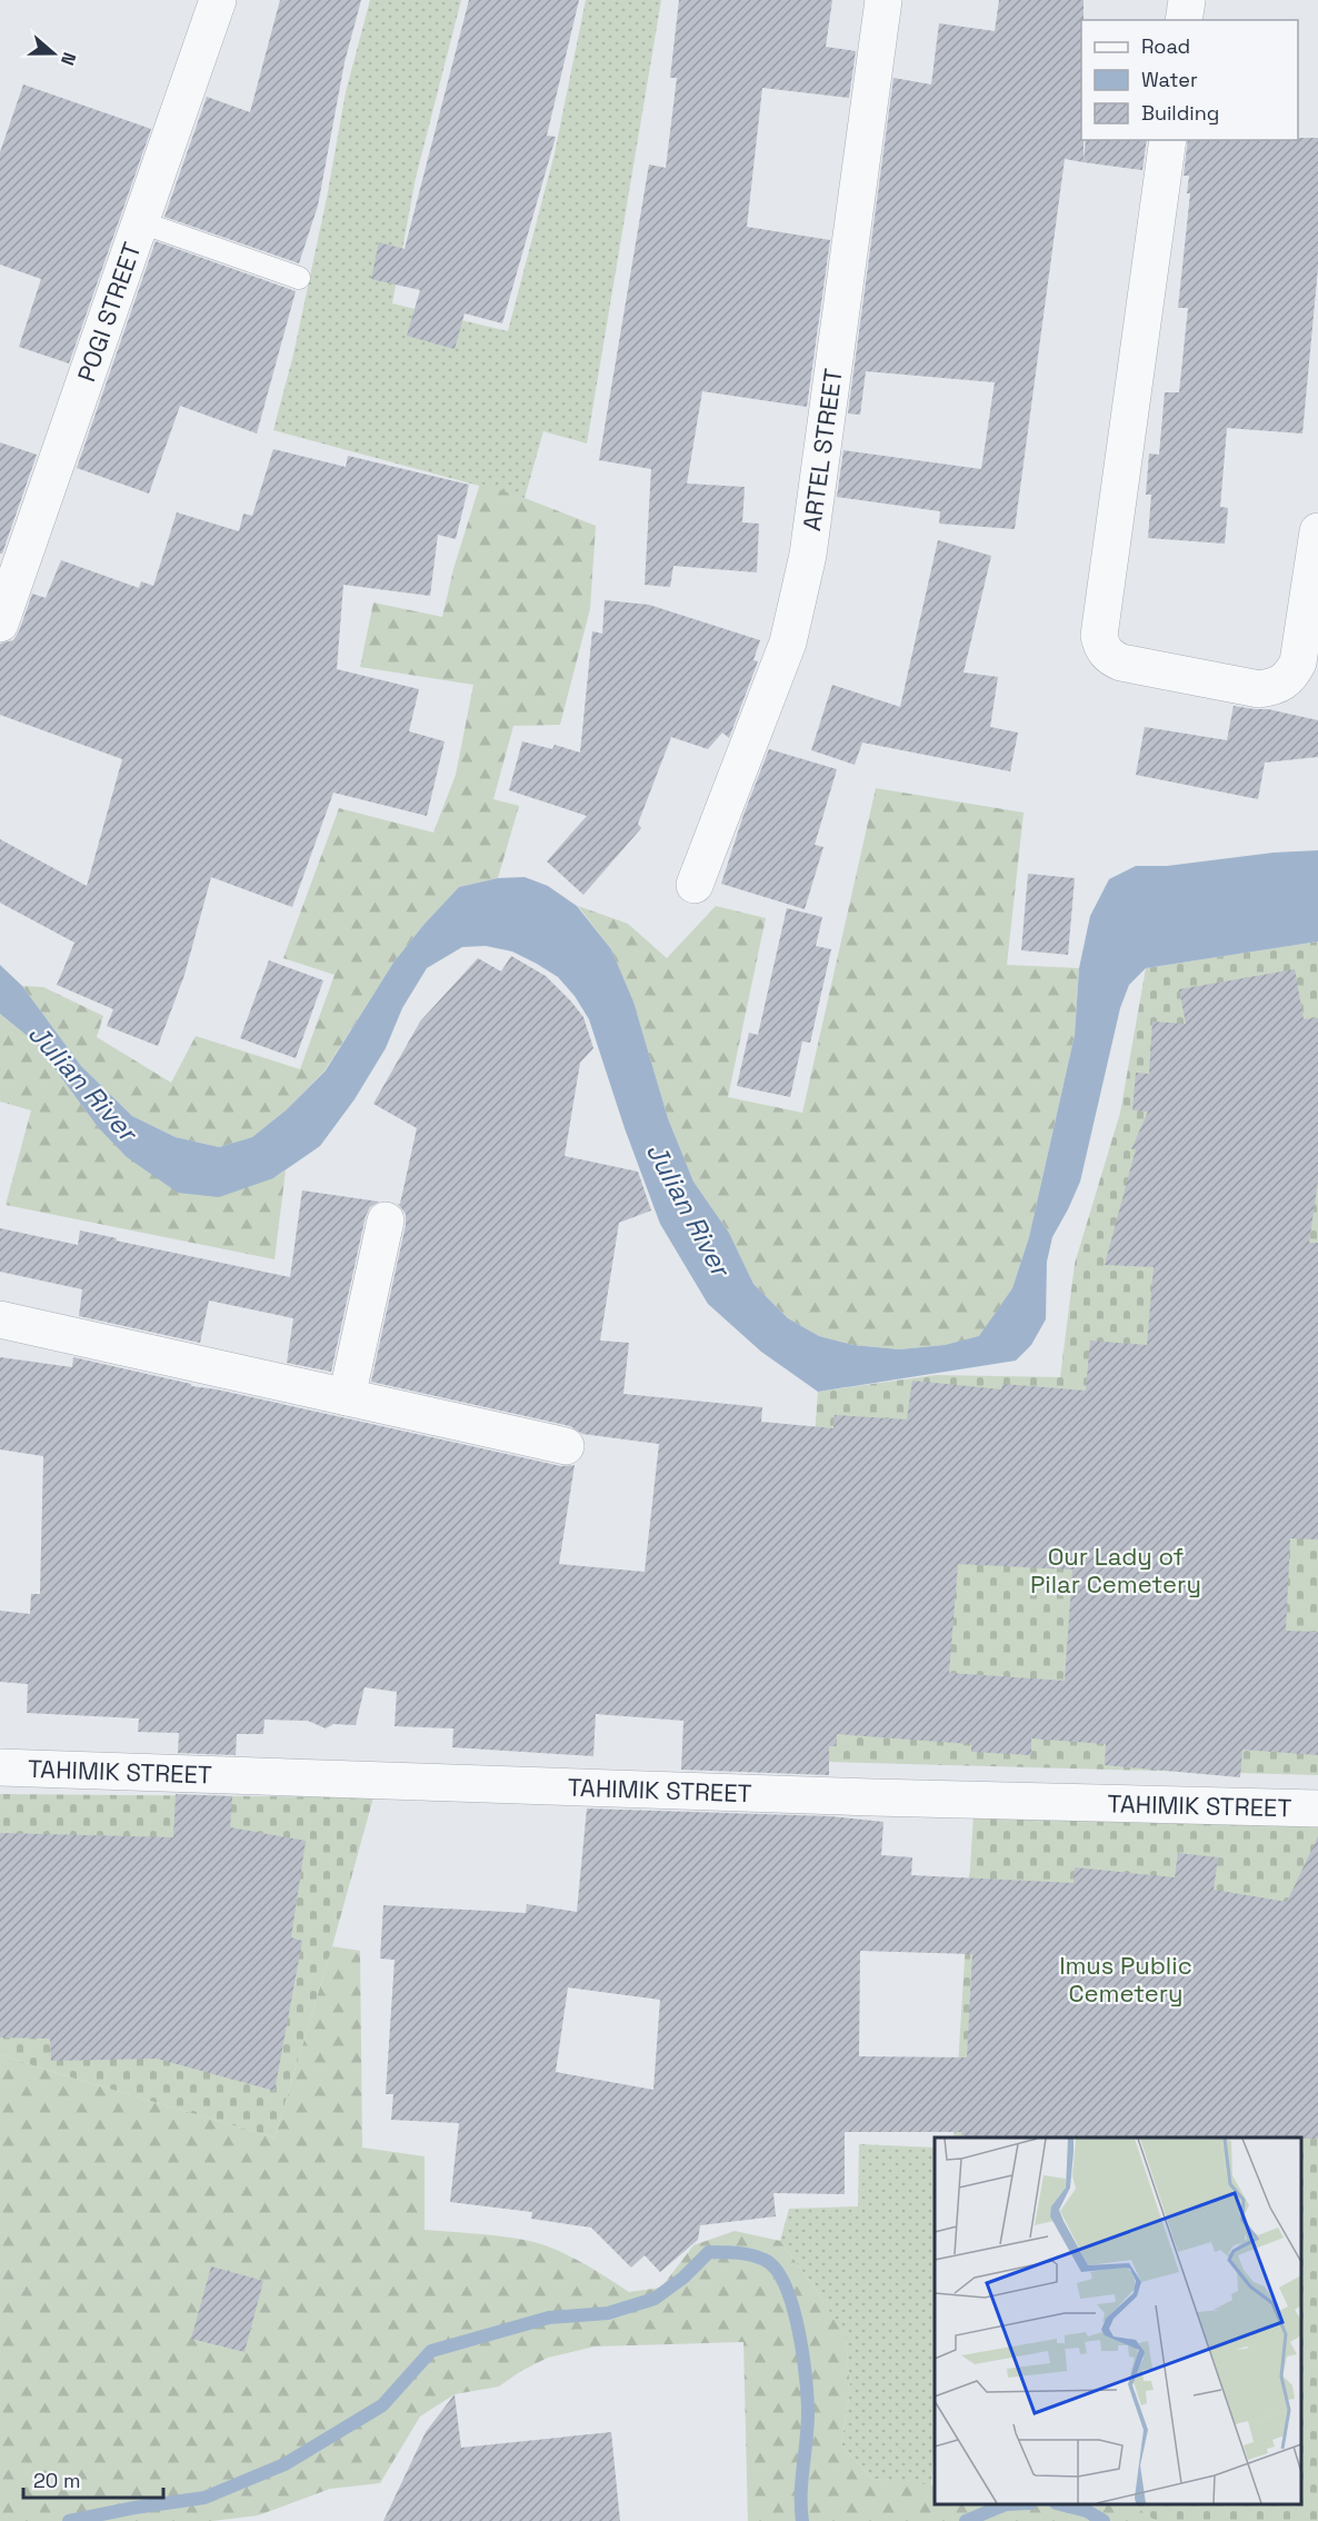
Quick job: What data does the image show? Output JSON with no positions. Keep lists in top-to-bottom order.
{
  "streets": {
    "street": ["POGI STREET", "ARTEL STREET", "TAHIMIK STREET"]
  },
  "water": ["Julian River"],
  "parks": ["Our Lady of Pilar Cemetery", "Imus Public Cemetery"],
  "legend": ["Road", "Water", "Building"],
  "scale_bar": "20 m",
  "north": "right"
}
